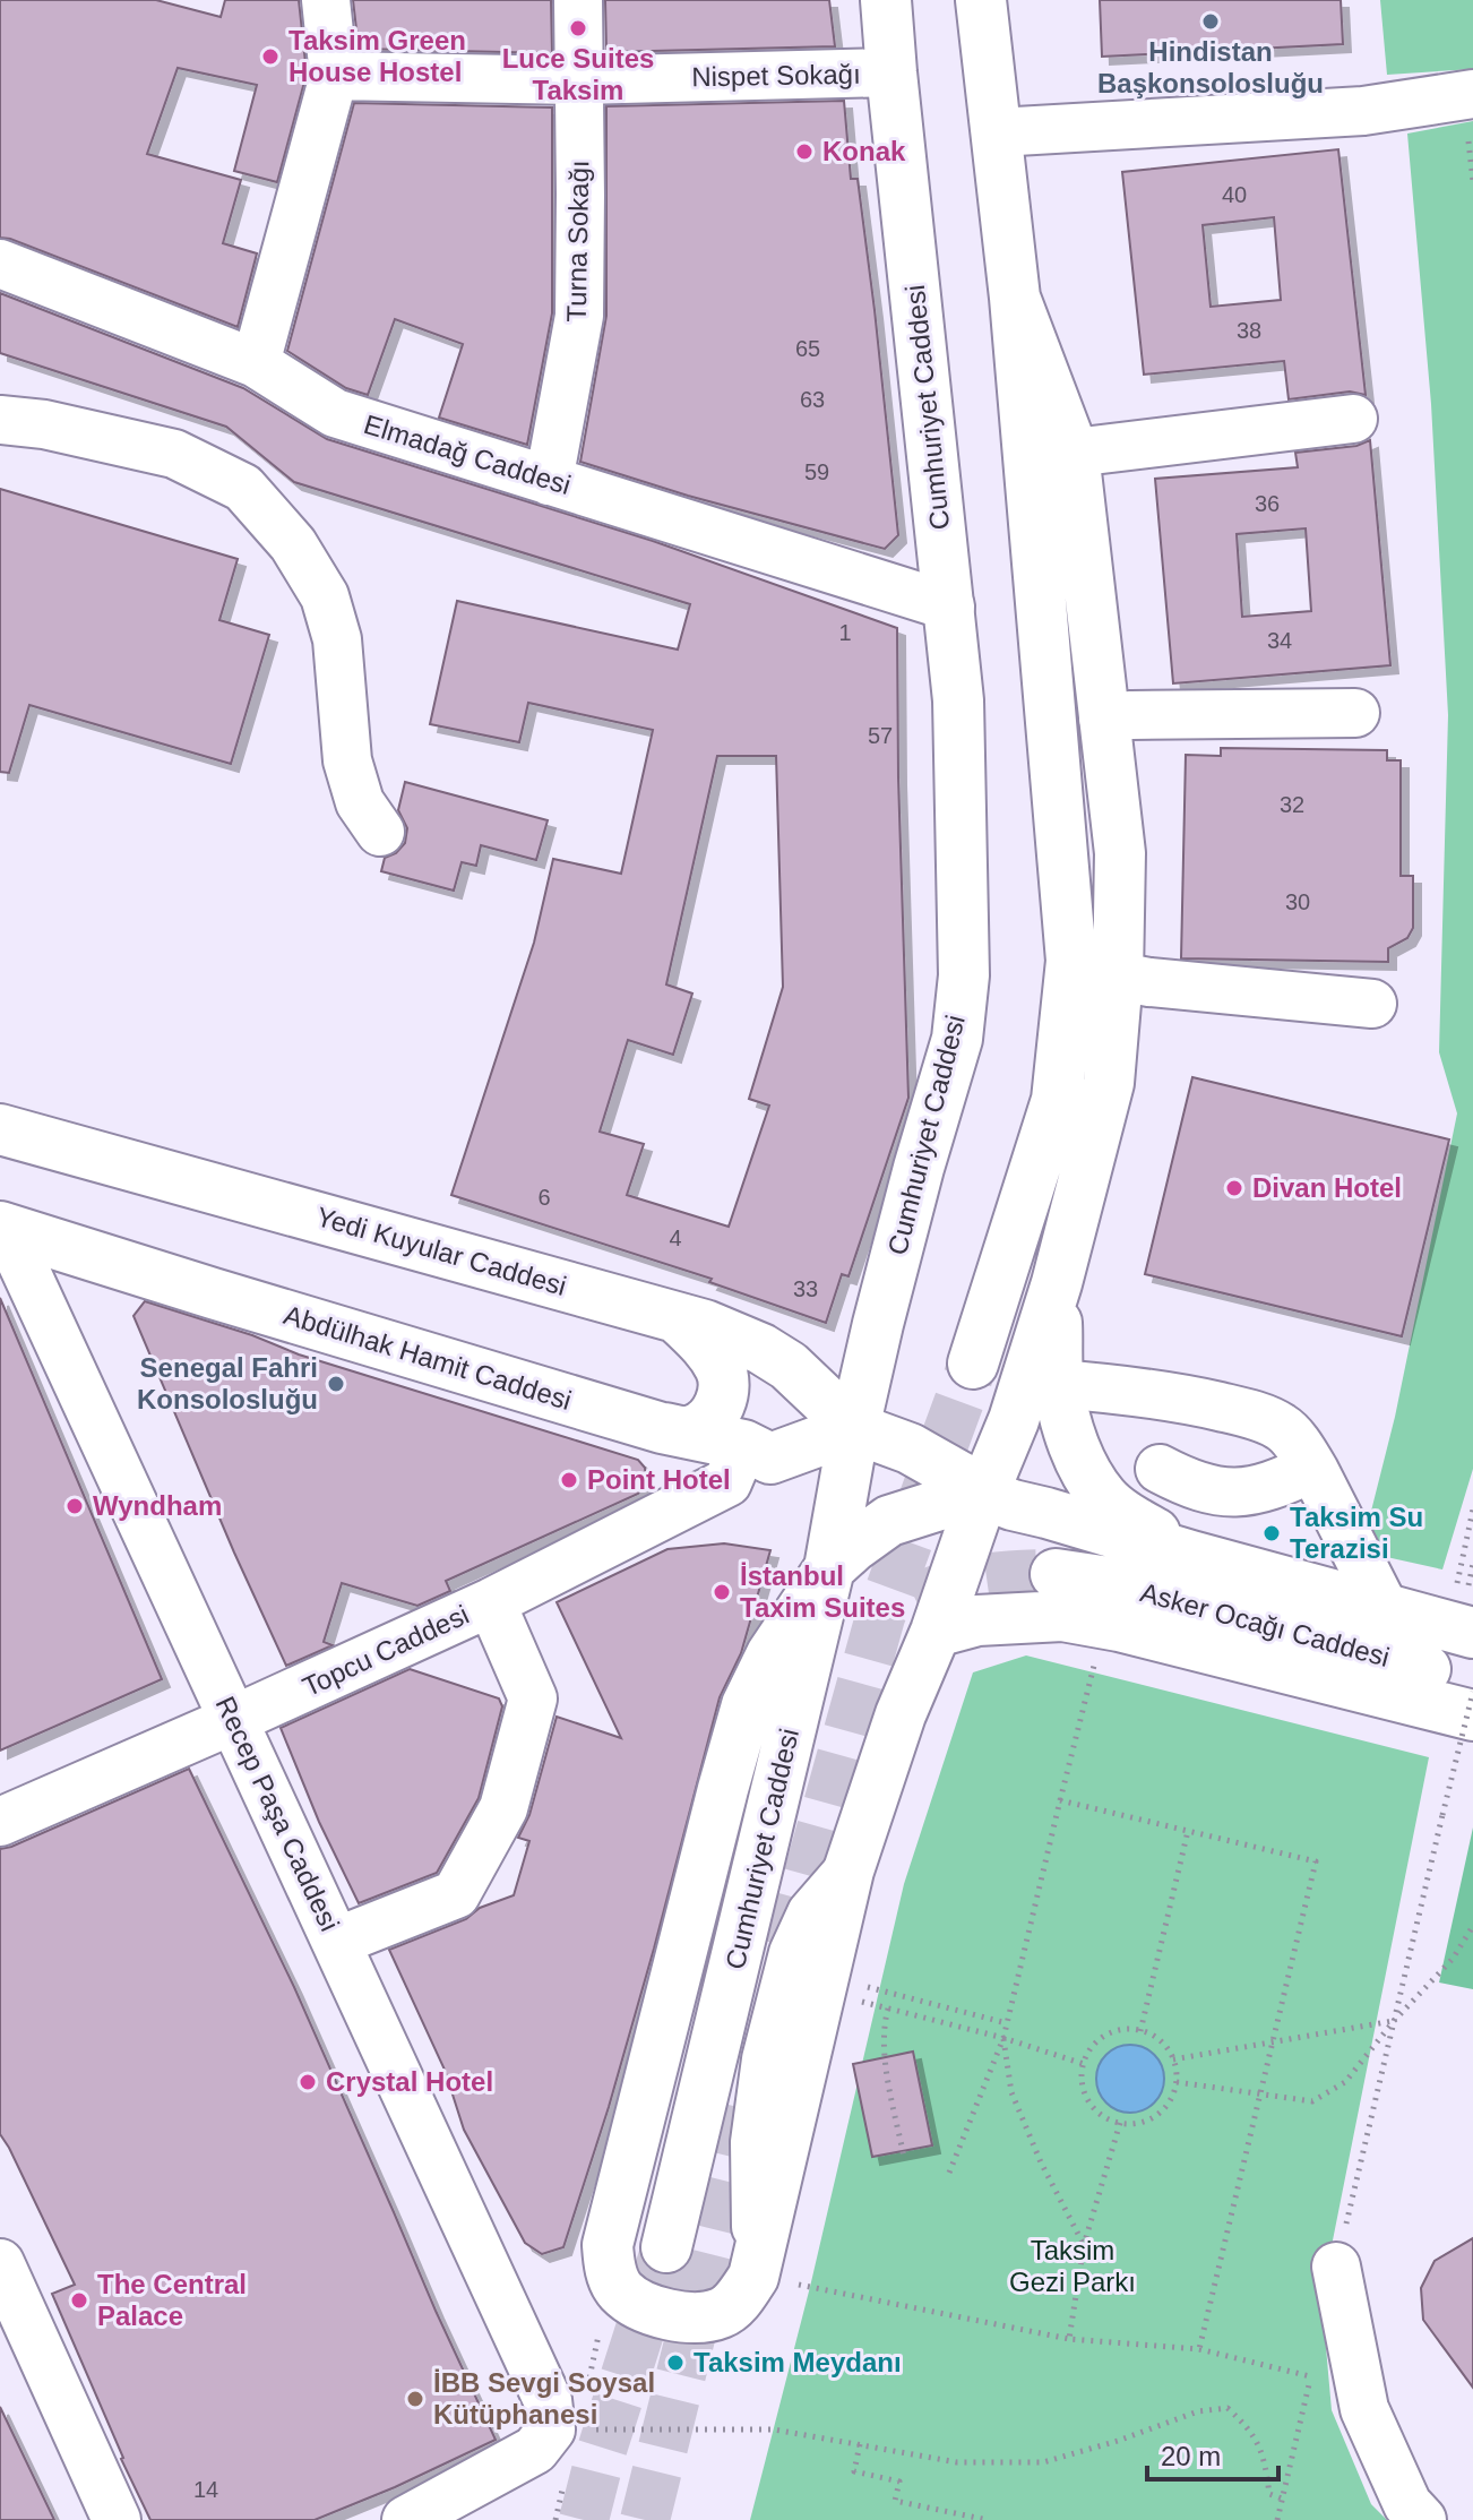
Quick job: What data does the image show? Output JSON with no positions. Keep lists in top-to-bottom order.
{
  "streets": {
    "main road": [
      "Cumhuriyet Caddesi",
      "Yedi Kuyular Caddesi",
      "Abdülhak Hamit Caddesi",
      "Asker Ocağı Caddesi"
    ],
    "street": [
      "Nispet Sokağı",
      "Turna Sokağı",
      "Elmadağ Caddesi",
      "Topcu Caddesi",
      "Recep Paşa Caddesi"
    ]
  },
  "crossings": [
    ["Nispet Sokağı", "Turna Sokağı"],
    ["Nispet Sokağı", "Cumhuriyet Caddesi"],
    ["Turna Sokağı", "Elmadağ Caddesi"],
    ["Cumhuriyet Caddesi", "Elmadağ Caddesi"],
    ["Cumhuriyet Caddesi", "Yedi Kuyular Caddesi"],
    ["Cumhuriyet Caddesi", "Abdülhak Hamit Caddesi"],
    ["Yedi Kuyular Caddesi", "Abdülhak Hamit Caddesi"],
    ["Abdülhak Hamit Caddesi", "Topcu Caddesi"],
    ["Abdülhak Hamit Caddesi", "Recep Paşa Caddesi"],
    ["Topcu Caddesi", "Recep Paşa Caddesi"]
  ],
  "parks": ["Taksim Gezi Parkı"],
  "places": [
    "Hindistan Başkonsolosluğu",
    "Luce Suites Taksim",
    "Taksim Green House Hostel",
    "Konak",
    "Divan Hotel",
    "Senegal Fahri Konsolosluğu",
    "Point Hotel",
    "Wyndham",
    "Taksim Su Terazisi",
    "İstanbul Taxim Suites",
    "Crystal Hotel",
    "The Central Palace",
    "Taksim Meydanı",
    "İBB Sevgi Soysal Kütüphanesi"
  ],
  "house_numbers": [
    "40",
    "38",
    "65",
    "63",
    "59",
    "36",
    "1",
    "34",
    "57",
    "32",
    "30",
    "6",
    "4",
    "33",
    "14"
  ],
  "scale_bar": "20 m"
}
